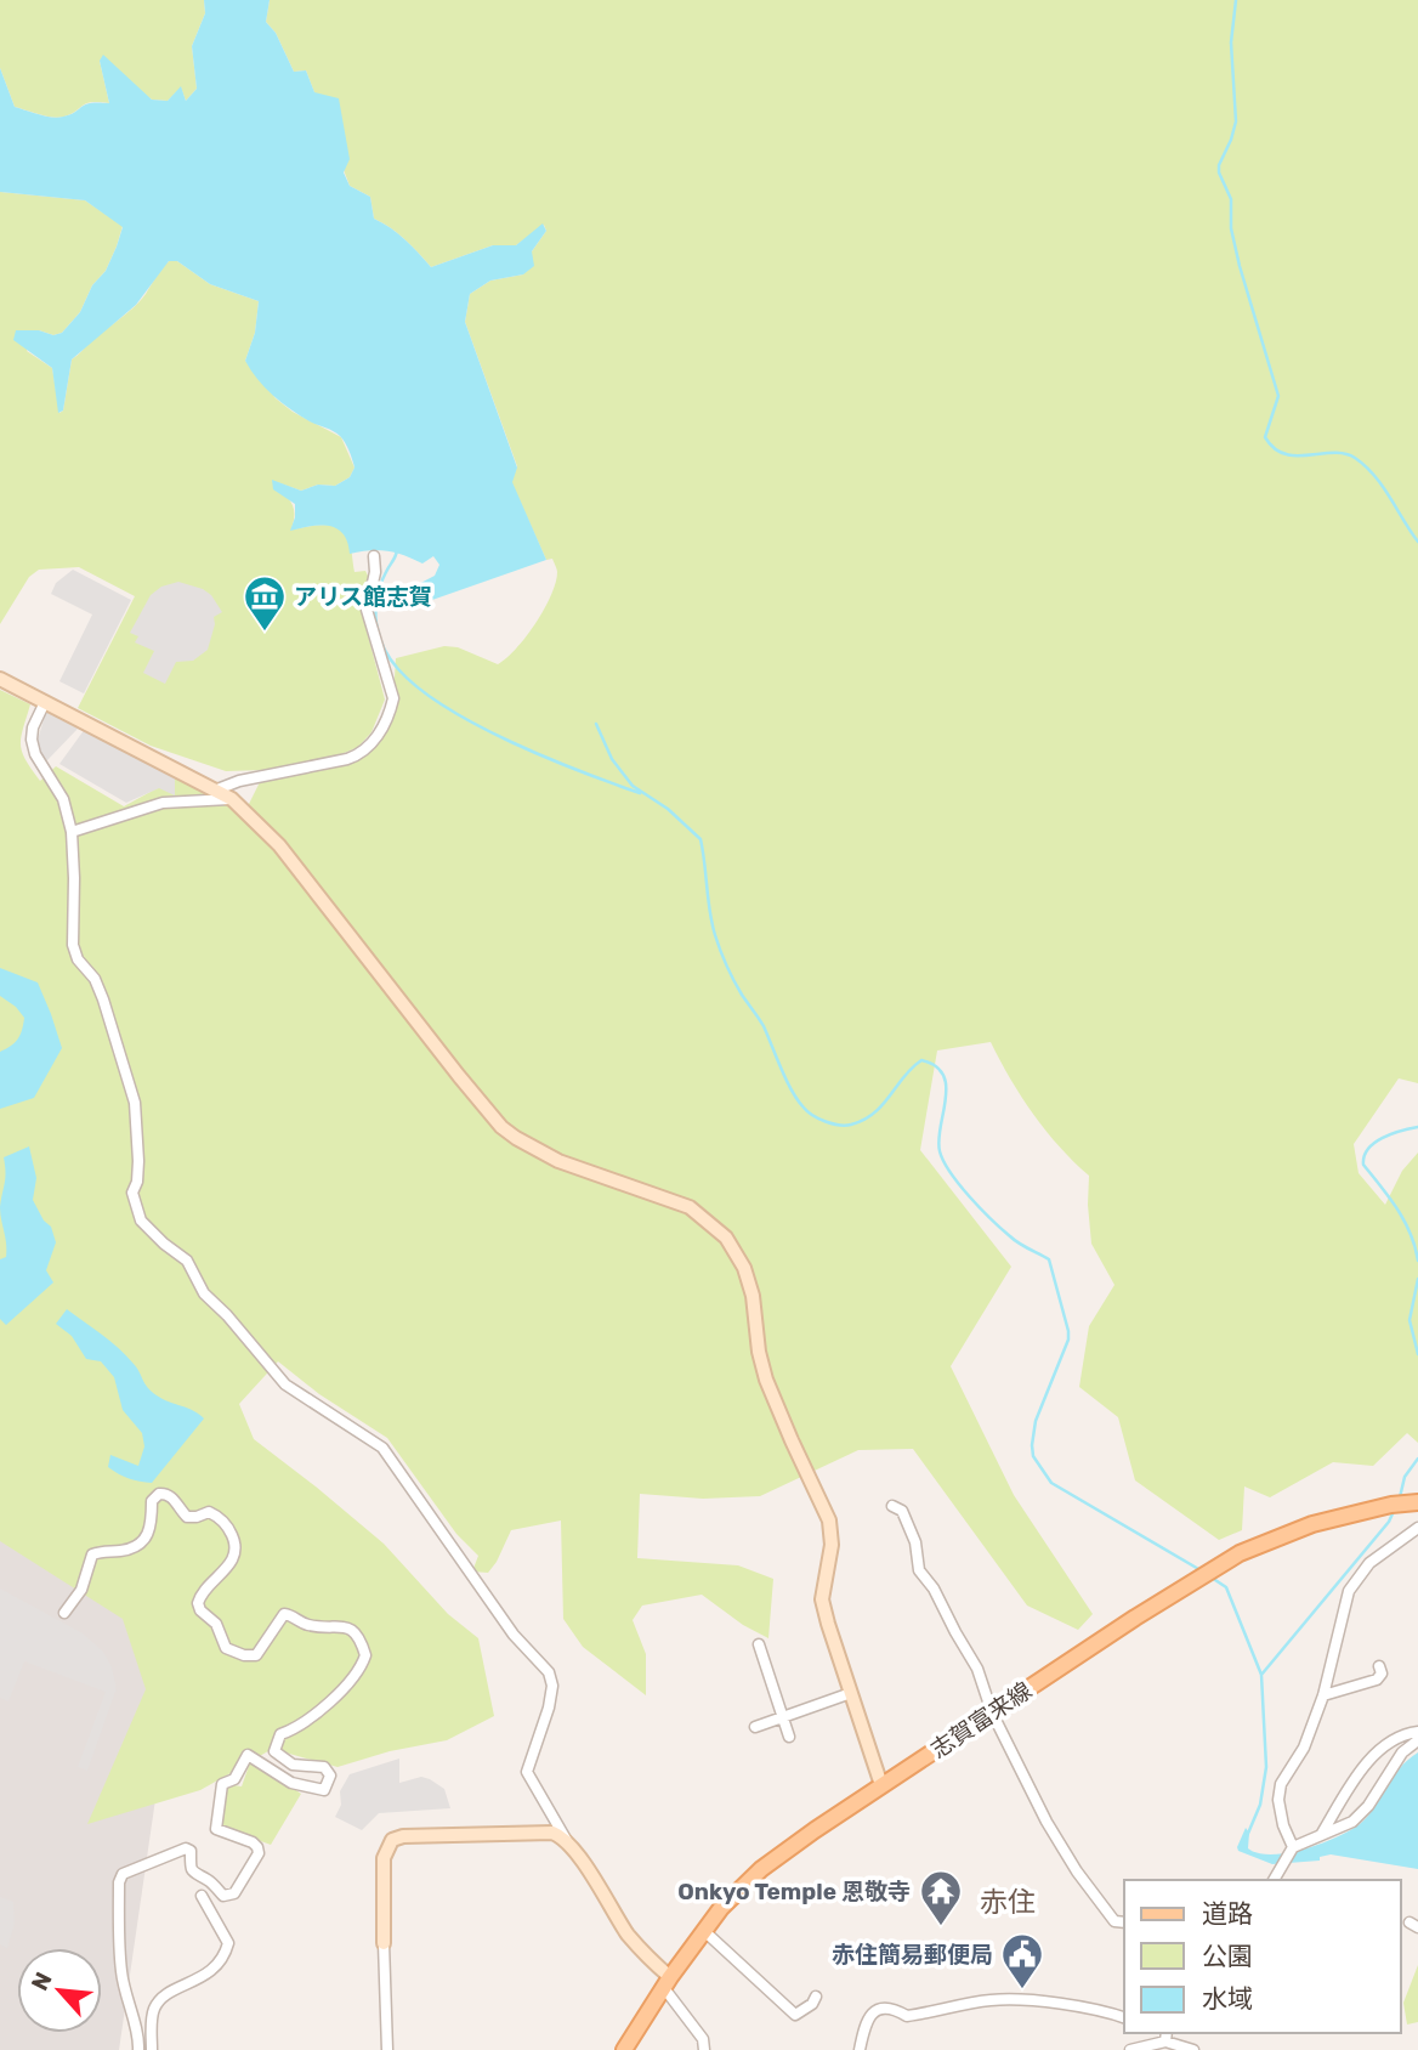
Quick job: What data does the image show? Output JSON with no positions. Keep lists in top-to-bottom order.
{
  "streets": {
    "main road": ["志賀富来線"]
  },
  "districts": ["赤住"],
  "places": {
    "museum": ["アリス館志賀"],
    "temple": ["Onkyo Temple 恩敬寺"],
    "public building": ["赤住簡易郵便局"]
  },
  "legend": ["道路", "公園", "水域"],
  "north": "top left"
}
